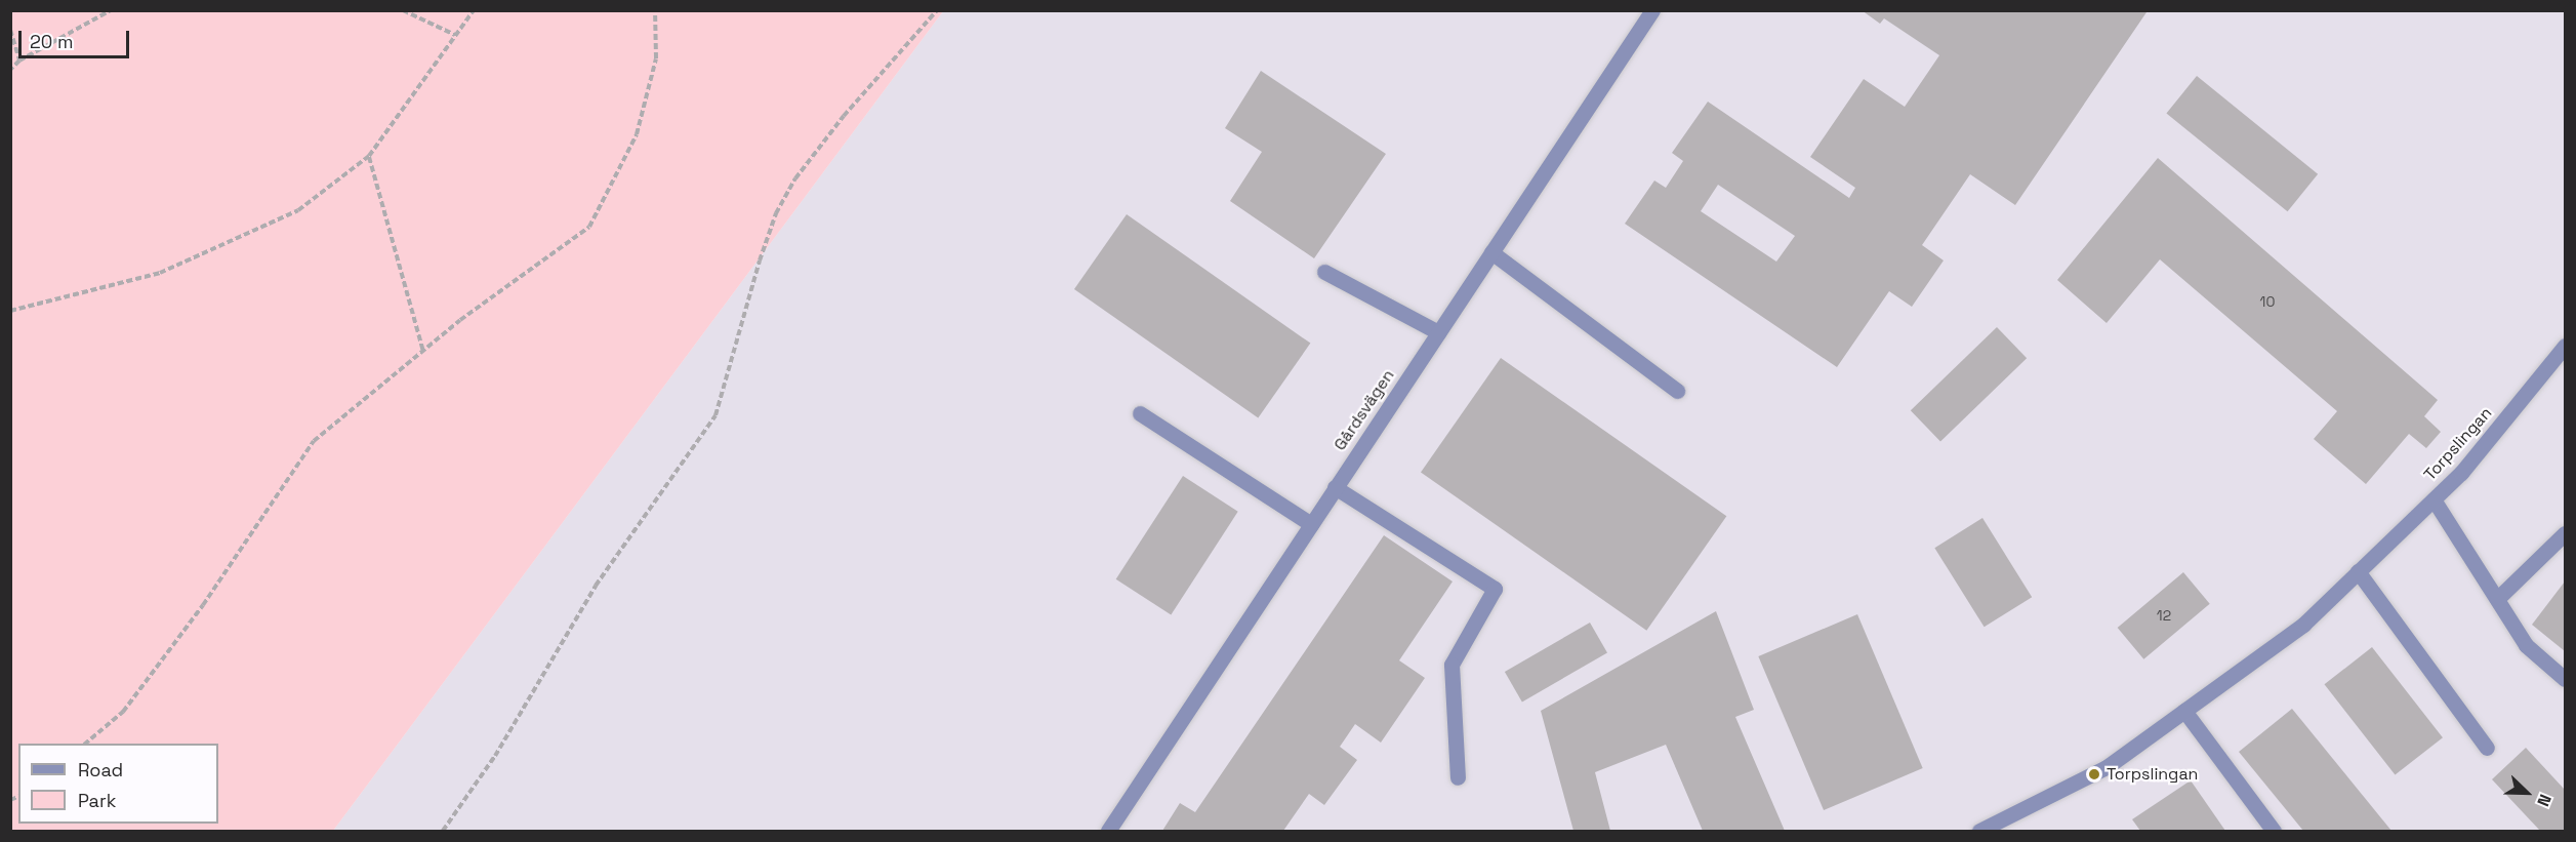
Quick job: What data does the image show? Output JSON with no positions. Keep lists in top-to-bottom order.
{
  "streets": {
    "street": ["Gårdsvägen", "Torpslingan"]
  },
  "places": ["Torpslingan"],
  "house_numbers": ["10", "12"],
  "legend": ["Road", "Park"],
  "scale_bar": "20 m",
  "north": "bottom right"
}
